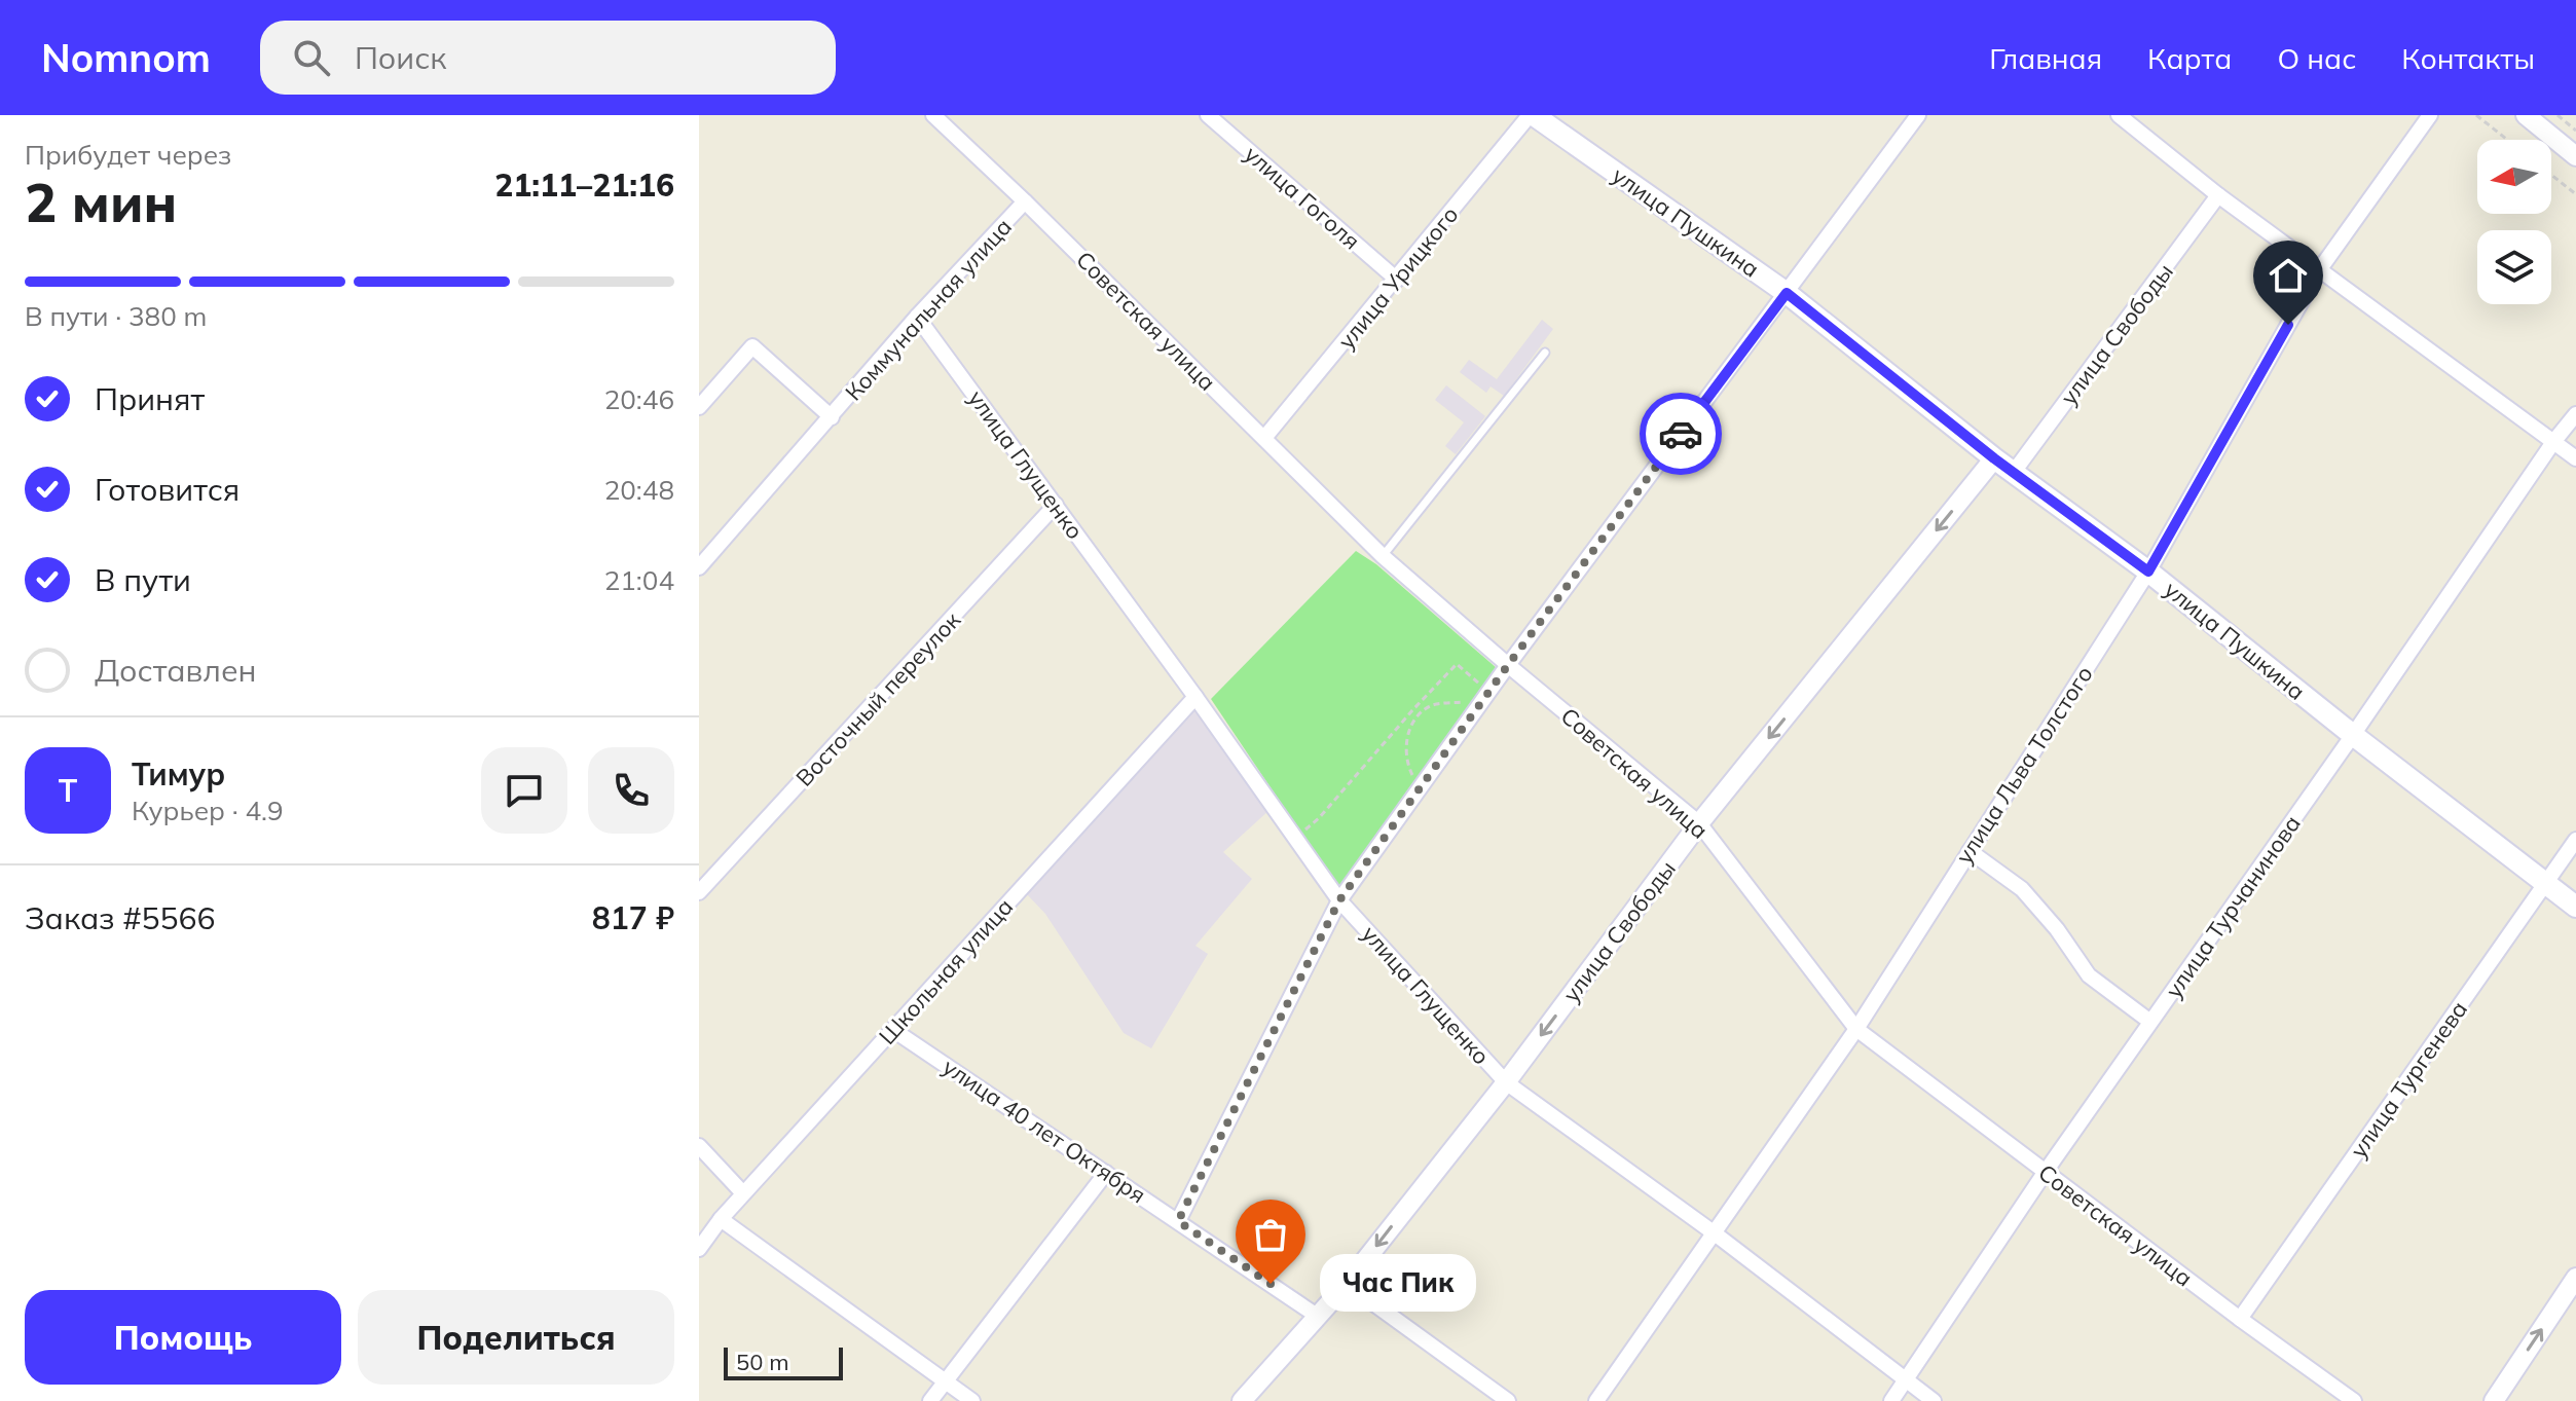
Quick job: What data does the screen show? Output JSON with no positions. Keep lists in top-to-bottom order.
{
  "streets": {
    "main road": ["улица Пушкина"],
    "street": [
      "улица Гоголя",
      "улица Урицкого",
      "Коммунальная улица",
      "Советская улица",
      "улица Свободы",
      "улица Глущенко",
      "Восточный переулок",
      "улица Льва Толстого",
      "улица Турчанинова",
      "Школьная улица",
      "улица Тургенева",
      "улица 40 лет Октября"
    ]
  },
  "crossings": [
    ["улица Гоголя", "улица Урицкого"],
    ["улица Пушкина", "улица Урицкого"],
    ["улица Пушкина", "улица Свободы"],
    ["улица Пушкина", "улица Льва Толстого"],
    ["улица Пушкина", "улица Турчанинова"],
    ["улица Пушкина", "улица Тургенева"],
    ["улица Урицкого", "Советская улица"],
    ["Коммунальная улица", "Советская улица"],
    ["Коммунальная улица", "улица Глущенко"],
    ["Советская улица", "улица Свободы"],
    ["Советская улица", "улица Льва Толстого"],
    ["Советская улица", "улица Турчанинова"],
    ["Советская улица", "улица Тургенева"],
    ["улица Свободы", "улица Глущенко"],
    ["улица Свободы", "улица 40 лет Октября"],
    ["улица Глущенко", "Восточный переулок"],
    ["улица Глущенко", "улица Льва Толстого"],
    ["улица Глущенко", "улица Турчанинова"],
    ["улица Глущенко", "Школьная улица"],
    ["Школьная улица", "улица 40 лет Октября"]
  ],
  "one_way": ["улица Свободы"],
  "places": ["Час Пик"],
  "scale_bar": "50 m",
  "north": "left",
  "page": {
    "header": "Nomnom",
    "search": "Поиск",
    "nav": [
      "Главная",
      "Карта",
      "О нас",
      "Контакты"
    ],
    "heading": ["2 мин", "Прибудет через", "21:11–21:16"],
    "panel": [
      "Тимур",
      "Курьер · 4.9",
      "Заказ #5566",
      "817 ₽"
    ],
    "bar": "В пути · 380 m",
    "list": [
      ["Принят", "20:46"],
      ["Готовится", "20:48"],
      ["В пути", "21:04"],
      "Доставлен"
    ],
    "round": "Т",
    "bubble": "Час Пик",
    "buttons": ["Помощь", "Поделиться"],
    "scale": "50 m"
  }
}
